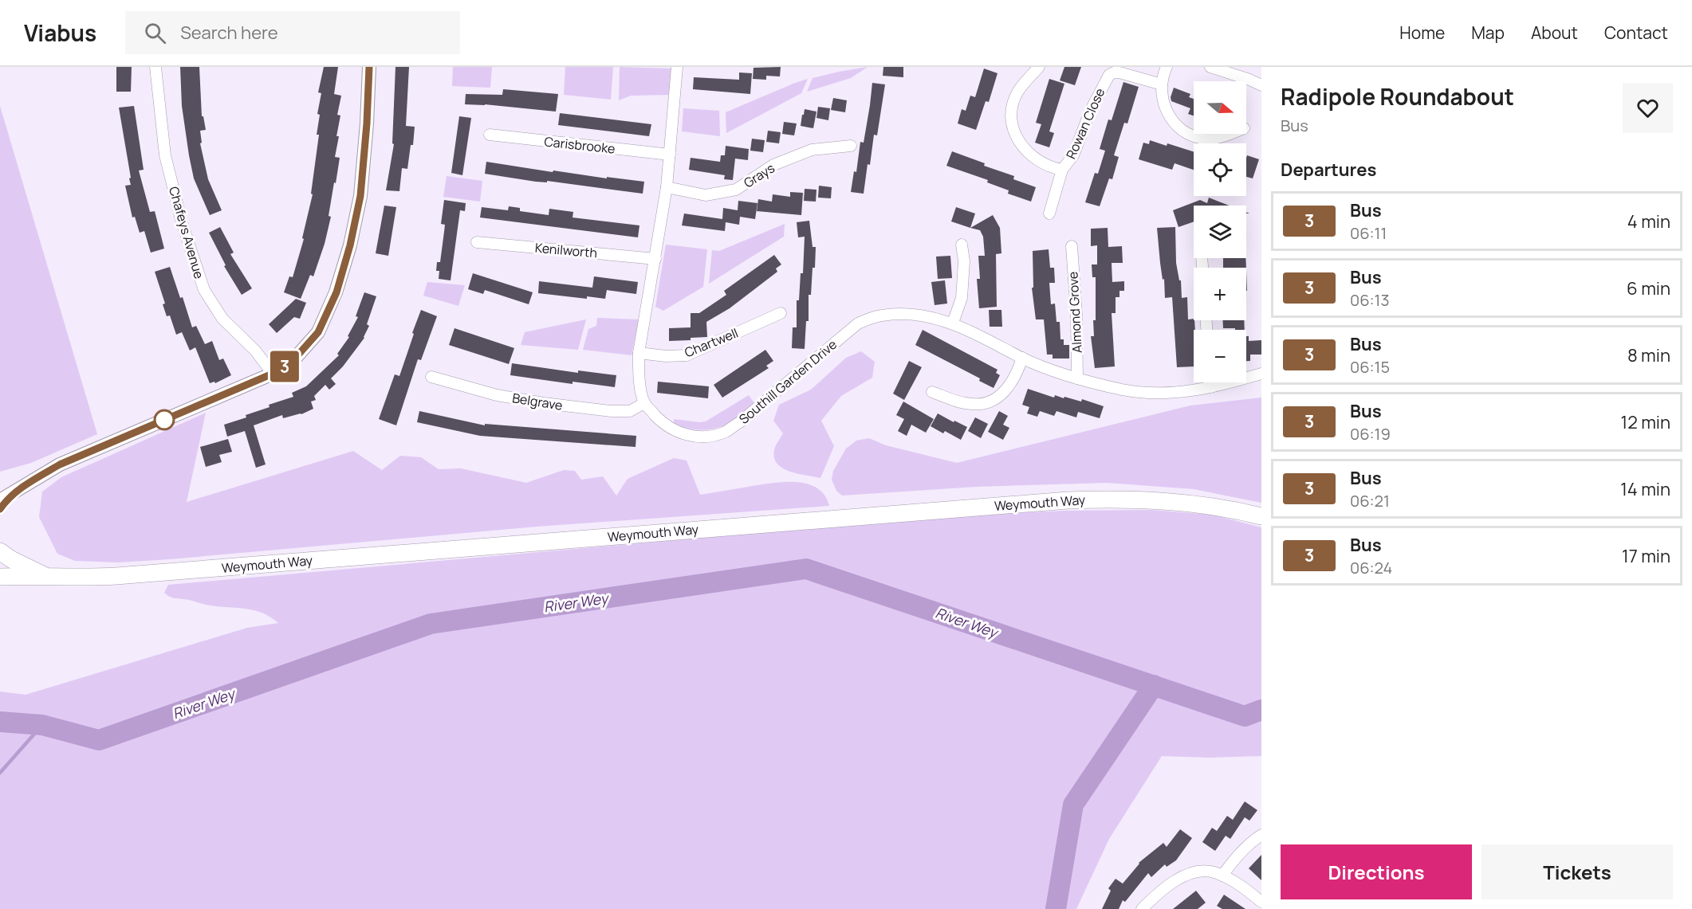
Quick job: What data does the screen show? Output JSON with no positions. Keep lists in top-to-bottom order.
{
  "streets": {
    "highway": ["Weymouth Way"],
    "street": [
      "Rowan Close",
      "Carisbrooke",
      "Grays",
      "Chafeys Avenue",
      "Kenilworth",
      "Almond Grove",
      "Chartwell",
      "Southill Garden Drive",
      "Belgrave"
    ]
  },
  "crossings": [
    ["Carisbrooke", "Southill Garden Drive"],
    ["Grays", "Southill Garden Drive"],
    ["Kenilworth", "Southill Garden Drive"],
    ["Almond Grove", "Southill Garden Drive"],
    ["Chartwell", "Southill Garden Drive"],
    ["Southill Garden Drive", "Belgrave"]
  ],
  "water": ["River Wey"],
  "lines": ["bus line 3"],
  "north": "right",
  "page": {
    "header": "Viabus",
    "search": "Search here",
    "nav": [
      "Home",
      "Map",
      "About",
      "Contact"
    ],
    "on_map": "3",
    "heading": [
      ["Radipole Roundabout", "Bus"],
      "Departures"
    ],
    "map_buttons": ["+", "−"],
    "list": [
      {
        "mark": "3",
        "name": "Bus",
        "note": "06:11",
        "value": "4 min"
      },
      {
        "mark": "3",
        "name": "Bus",
        "note": "06:13",
        "value": "6 min"
      },
      {
        "mark": "3",
        "name": "Bus",
        "note": "06:15",
        "value": "8 min"
      },
      {
        "mark": "3",
        "name": "Bus",
        "note": "06:19",
        "value": "12 min"
      },
      {
        "mark": "3",
        "name": "Bus",
        "note": "06:21",
        "value": "14 min"
      },
      {
        "mark": "3",
        "name": "Bus",
        "note": "06:24",
        "value": "17 min"
      }
    ],
    "buttons": ["Directions", "Tickets"]
  }
}
